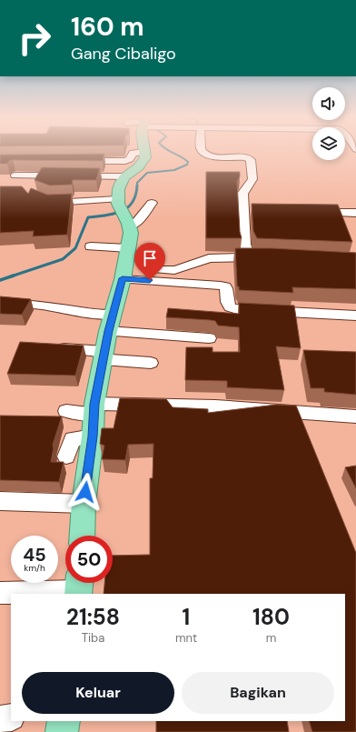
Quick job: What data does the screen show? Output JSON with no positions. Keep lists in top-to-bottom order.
{
  "page": {
    "turn": ["160 m", "Gang Cibaligo"],
    "speed": "45 km/h",
    "limit": "50",
    "eta": [
      "21:58",
      "Tiba",
      "1",
      "mnt",
      "180",
      "m"
    ],
    "buttons": ["Keluar", "Bagikan"]
  }
}
